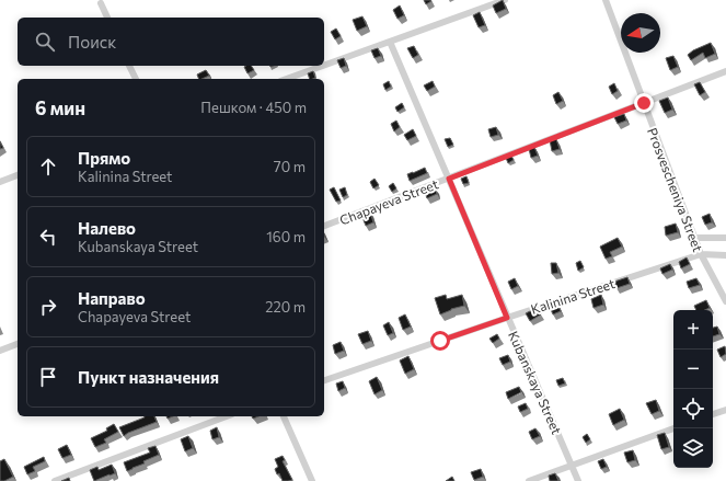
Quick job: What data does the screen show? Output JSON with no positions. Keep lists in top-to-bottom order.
{
  "streets": {
    "street": [
      "Prosvescheniya Street",
      "Chapayeva Street",
      "Kalinina Street",
      "Kubanskaya Street"
    ]
  },
  "crossings": [
    ["Prosvescheniya Street", "Chapayeva Street"],
    ["Prosvescheniya Street", "Kalinina Street"],
    ["Chapayeva Street", "Kubanskaya Street"],
    ["Kalinina Street", "Kubanskaya Street"]
  ],
  "north": "left",
  "page": {
    "search": "Поиск",
    "heading": ["6 мин", "Пешком · 450 m"],
    "list": [
      ["Прямо", "Kalinina Street", "70 m"],
      ["Налево", "Kubanskaya Street", "160 m"],
      ["Направо", "Chapayeva Street", "220 m"],
      "Пункт назначения"
    ],
    "map_buttons": ["+", "−"]
  }
}
